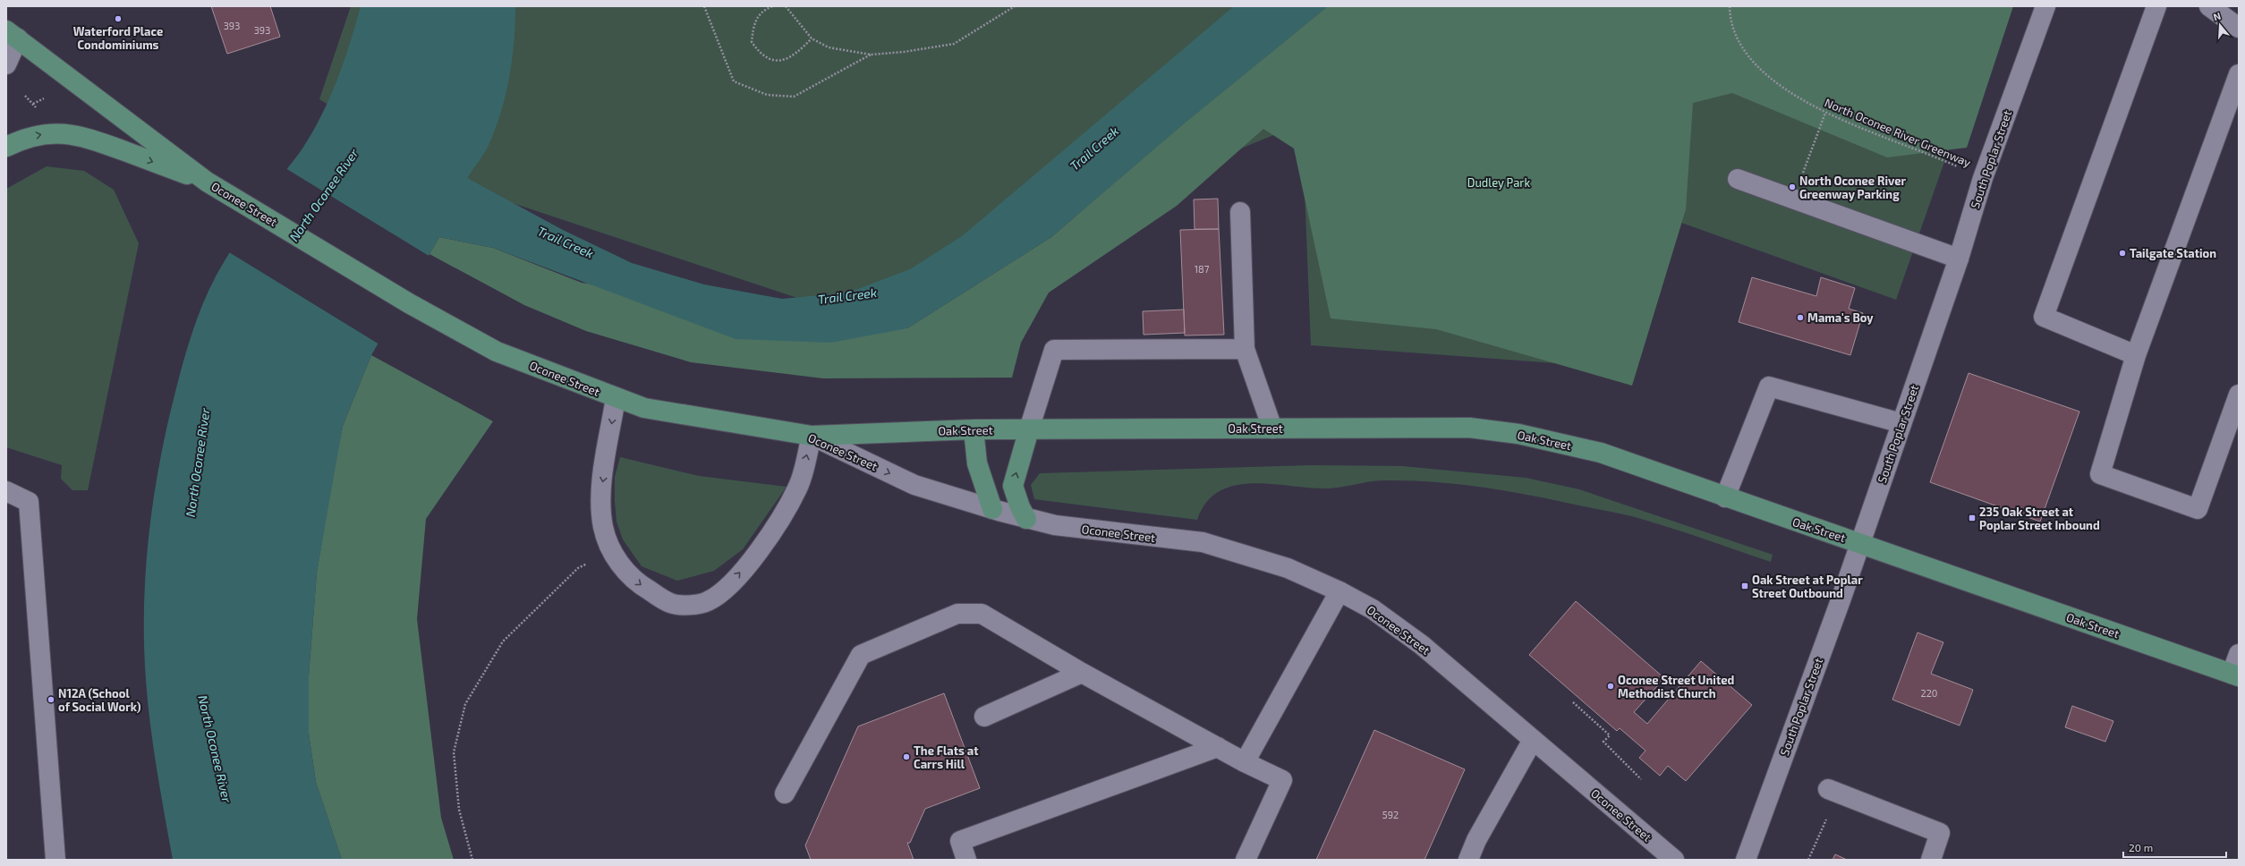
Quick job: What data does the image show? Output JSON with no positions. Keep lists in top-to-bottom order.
{
  "streets": {
    "main road": ["Oconee Street", "Oak Street"],
    "street": ["South Poplar Street"],
    "path": ["North Oconee River Greenway"]
  },
  "crossings": [
    ["North Oconee River Greenway", "South Poplar Street"],
    ["South Poplar Street", "Oak Street"],
    ["Oconee Street", "Oak Street"]
  ],
  "water": ["Trail Creek", "North Oconee River"],
  "parks": ["Dudley Park"],
  "places": {
    "other": [
      "Waterford Place Condominiums",
      "North Oconee River Greenway Parking",
      "Tailgate Station",
      "Mama's Boy",
      "Oconee Street United Methodist Church",
      "N12A (School of Social Work)",
      "The Flats at Carrs Hill"
    ],
    "transit": ["235 Oak Street at Poplar Street Inbound", "Oak Street at Poplar Street Outbound"]
  },
  "house_numbers": [
    "393",
    "393",
    "187",
    "220",
    "592"
  ],
  "scale_bar": "20 m",
  "north": "top"
}
